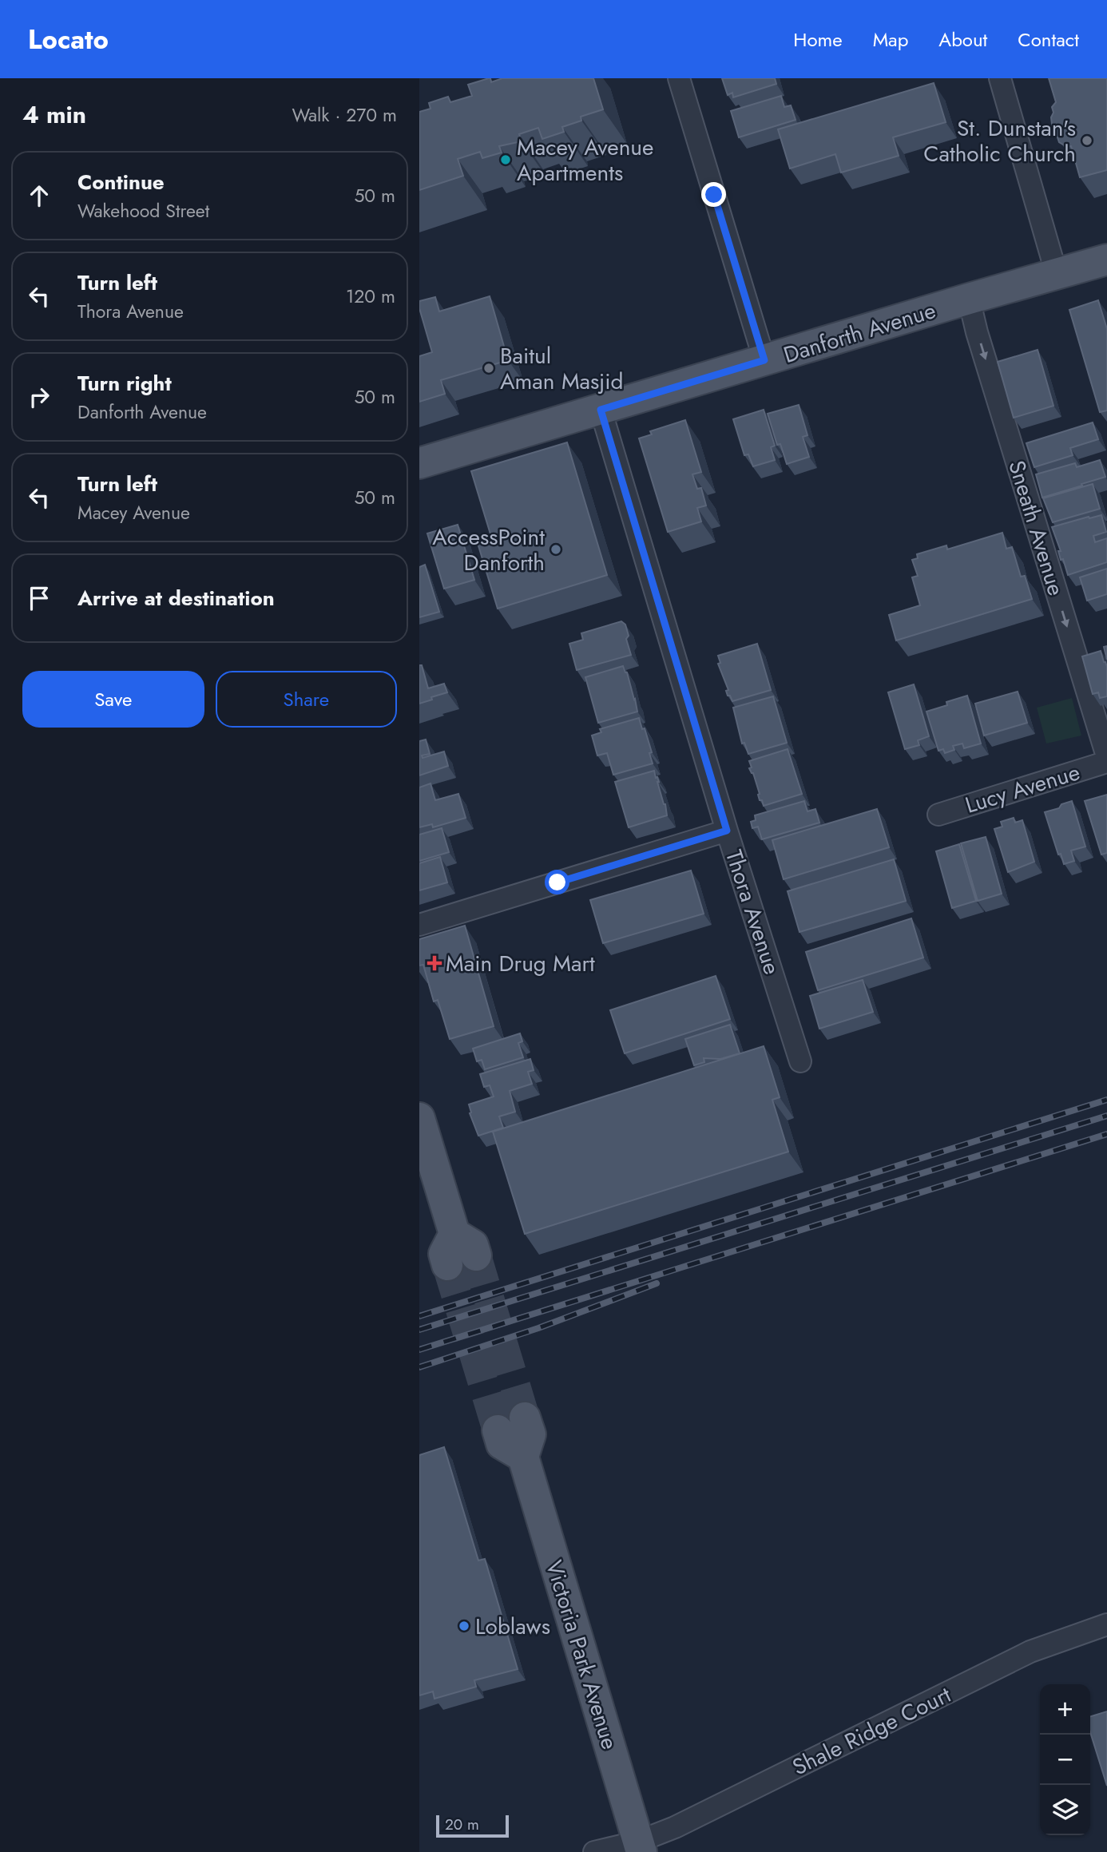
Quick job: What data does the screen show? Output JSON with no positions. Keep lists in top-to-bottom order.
{
  "streets": {
    "main road": ["Danforth Avenue", "Victoria Park Avenue"],
    "street": [
      "Sneath Avenue",
      "Lucy Avenue",
      "Thora Avenue",
      "Shale Ridge Court"
    ]
  },
  "crossings": [
    ["Danforth Avenue", "Sneath Avenue"],
    ["Danforth Avenue", "Thora Avenue"],
    ["Victoria Park Avenue", "Shale Ridge Court"]
  ],
  "one_way": ["Sneath Avenue"],
  "places": {
    "other": [
      "St. Dunstan's Catholic Church",
      "Macey Avenue Apartments",
      "Baitul Aman Masjid",
      "AccessPoint Danforth",
      "Loblaws"
    ],
    "health": ["Main Drug Mart"]
  },
  "scale_bar": "20 m",
  "page": {
    "header": "Locato",
    "nav": [
      "Home",
      "Map",
      "About",
      "Contact"
    ],
    "heading": ["4 min", "Walk · 270 m"],
    "list": [
      ["Continue", "Wakehood Street", "50 m"],
      ["Turn left", "Thora Avenue", "120 m"],
      ["Turn right", "Danforth Avenue", "50 m"],
      ["Turn left", "Macey Avenue", "50 m"],
      "Arrive at destination"
    ],
    "buttons": ["Save", "Share"],
    "map_buttons": ["+", "−"],
    "scale": "20 m"
  }
}
